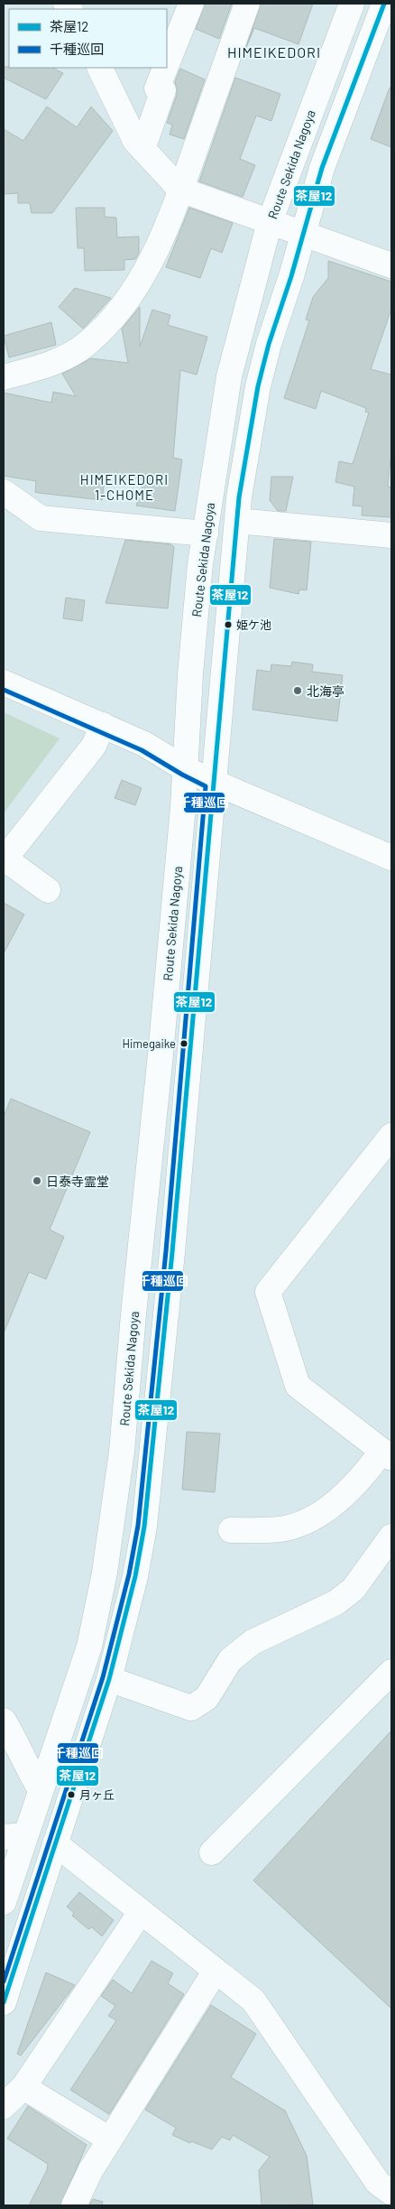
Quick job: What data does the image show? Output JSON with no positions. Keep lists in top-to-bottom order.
{
  "streets": {
    "main road": ["Route Sekida Nagoya"]
  },
  "districts": ["HIMEIKEDORI", "HIMEIKEDORI 1-CHOME"],
  "places": [
    "姫ケ池",
    "北海亭",
    "Himegaike",
    "日泰寺霊堂",
    "月ヶ丘"
  ],
  "lines": ["transit line 茶屋12", "transit line 千種巡回"],
  "legend": ["茶屋12", "千種巡回"]
}
